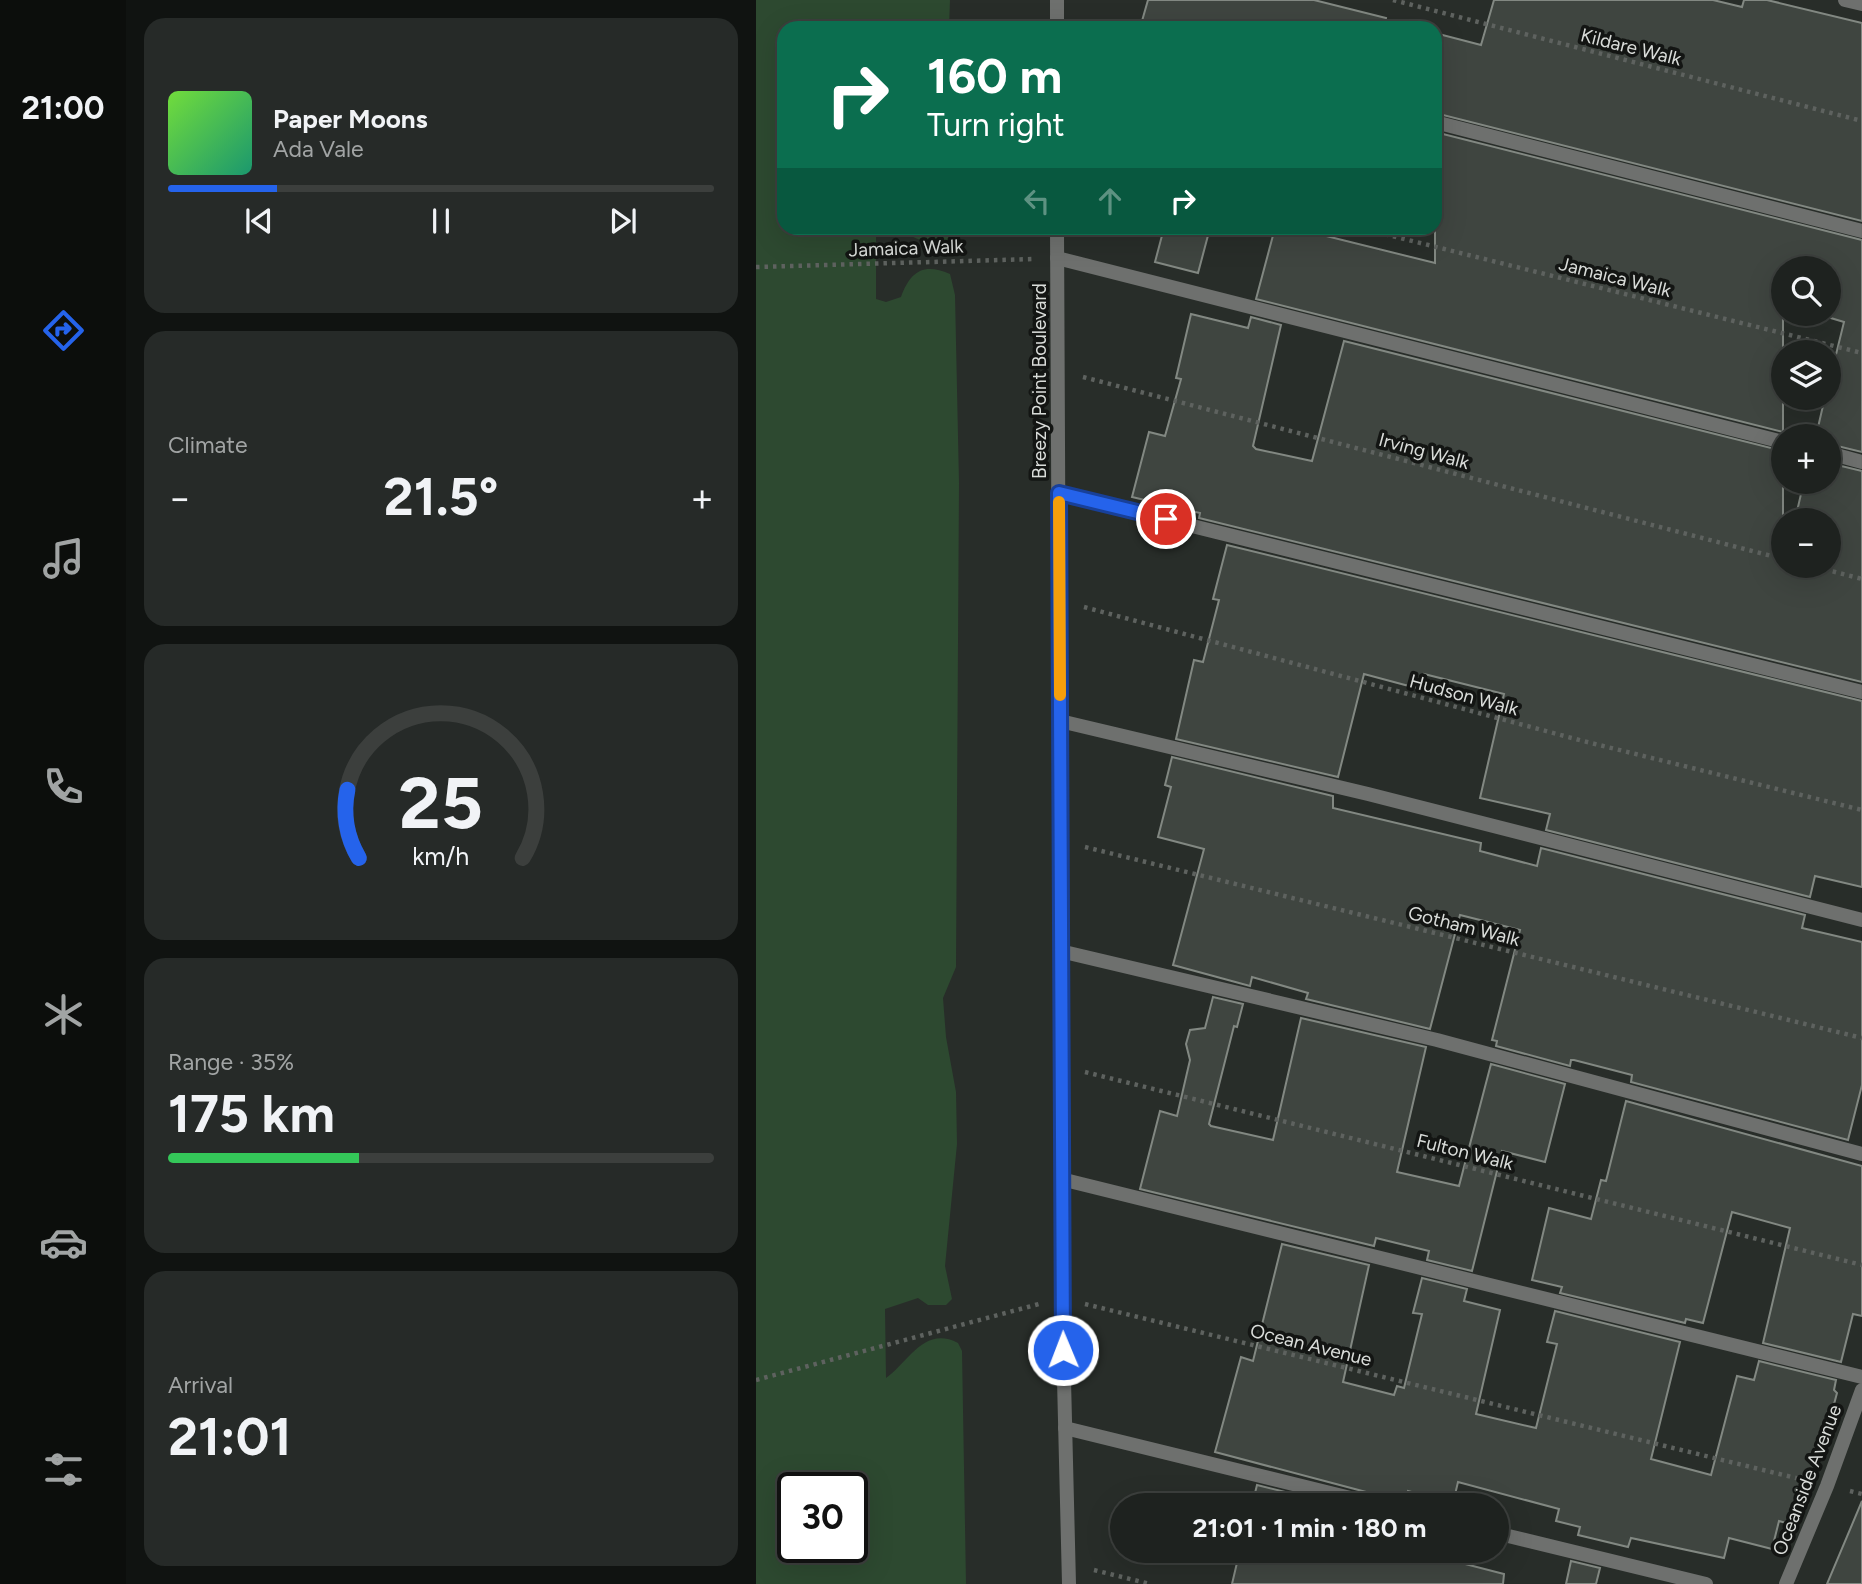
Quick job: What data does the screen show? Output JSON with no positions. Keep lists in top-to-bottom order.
{
  "streets": {
    "street": ["Breezy Point Boulevard", "Oceanside Avenue"],
    "path": [
      "Kildare Walk",
      "Jamaica Walk",
      "Irving Walk",
      "Hudson Walk",
      "Gotham Walk",
      "Fulton Walk",
      "Ocean Avenue"
    ]
  },
  "crossings": [
    ["Jamaica Walk", "Breezy Point Boulevard"],
    ["Breezy Point Boulevard", "Irving Walk"],
    ["Breezy Point Boulevard", "Hudson Walk"],
    ["Breezy Point Boulevard", "Gotham Walk"],
    ["Breezy Point Boulevard", "Fulton Walk"],
    ["Breezy Point Boulevard", "Ocean Avenue"],
    ["Ocean Avenue", "Oceanside Avenue"]
  ],
  "page": {
    "tabs": "21:00",
    "turn": ["160 m", "Turn right"],
    "song": ["Paper Moons", "Ada Vale"],
    "map_buttons": ["+", "−"],
    "tile": [
      "Climate",
      ["Range · 35%", "175 km"],
      ["Arrival", "21:01"]
    ],
    "heat": ["−", "21.5°", "+"],
    "limit": "30",
    "trip": "21:01 · 1 min · 180 m",
    "gauge": ["25", "km/h"]
  }
}
